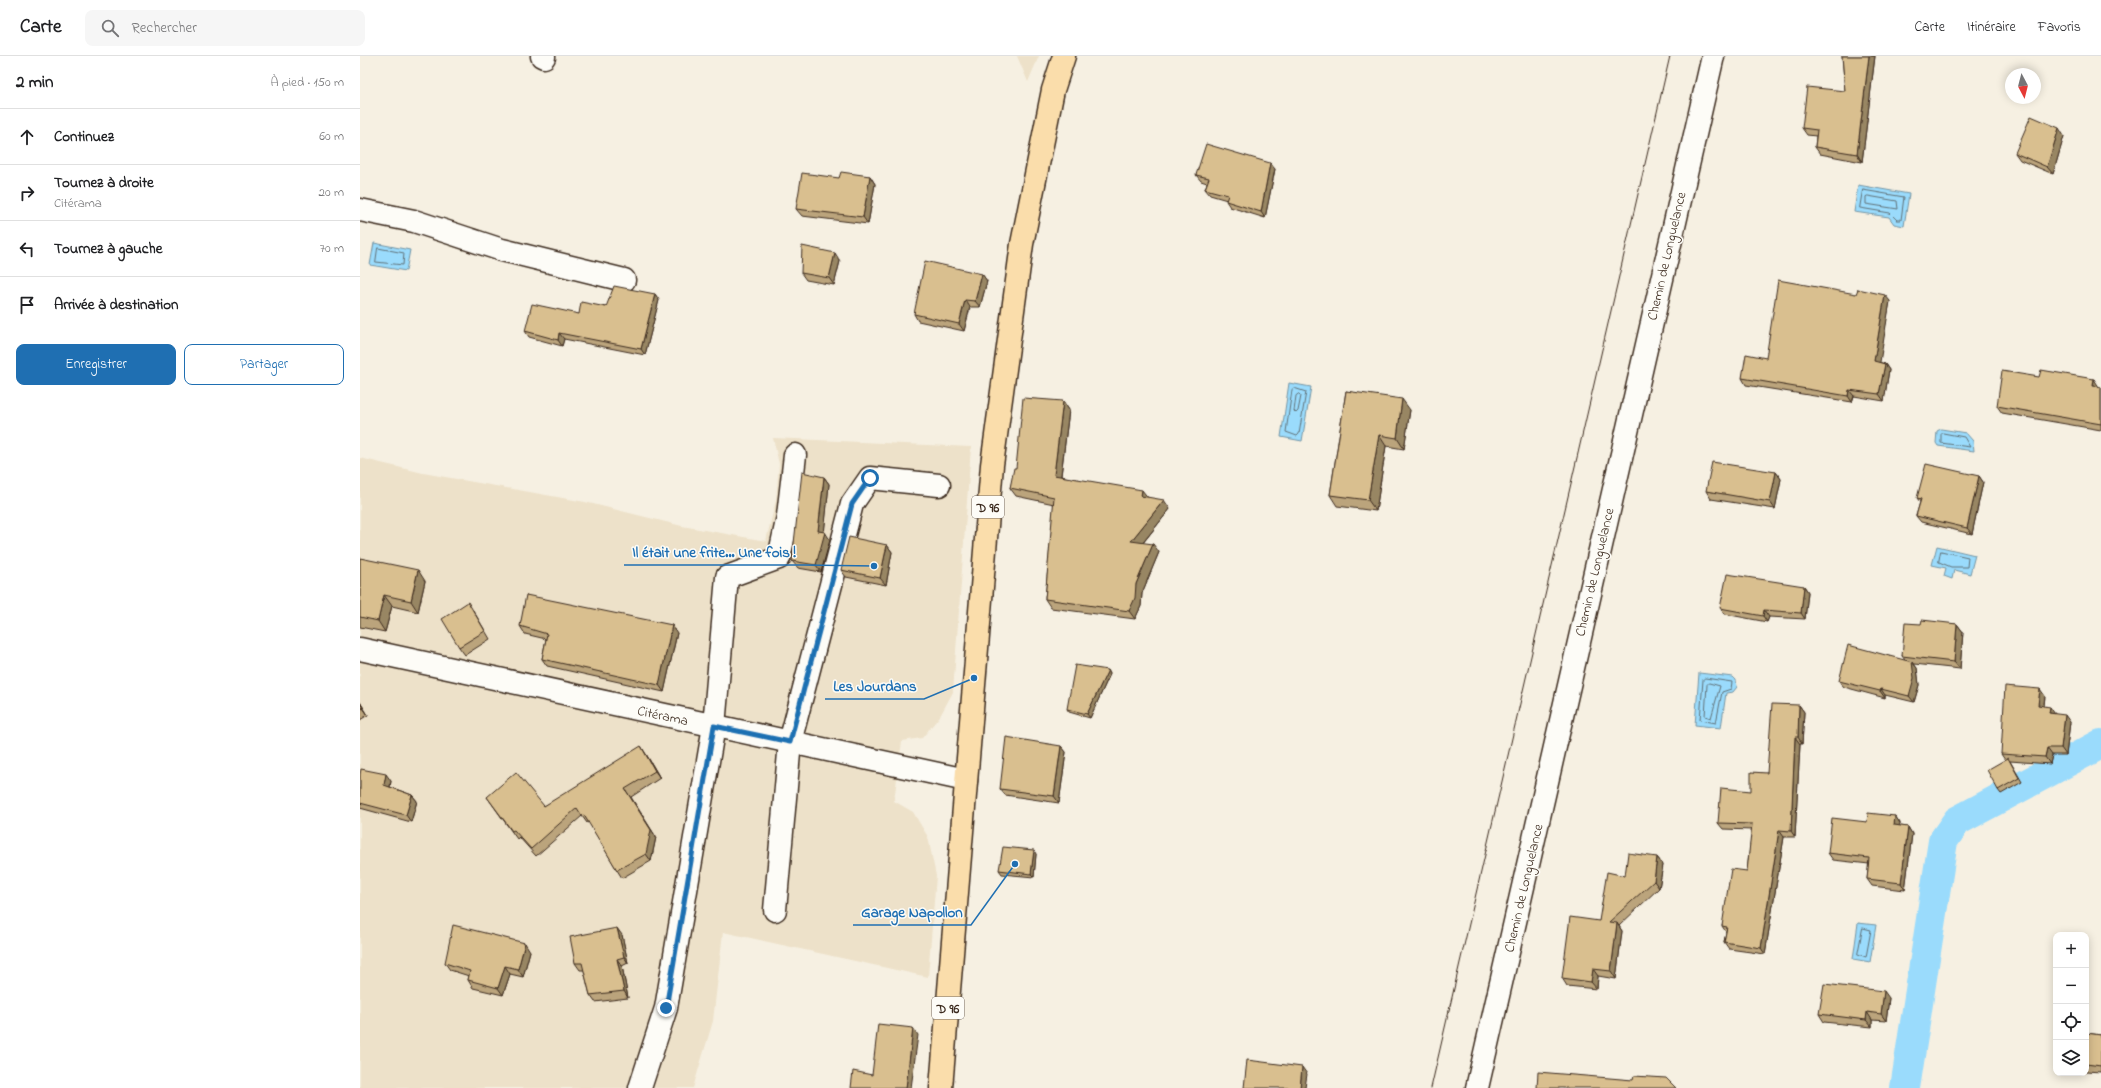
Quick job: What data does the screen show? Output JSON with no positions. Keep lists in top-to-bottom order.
{
  "streets": {
    "main road": ["D 96"],
    "street": ["Chemin de Longuelance", "Citérama"]
  },
  "crossings": [
    ["D 96", "Citérama"]
  ],
  "places": ["Il était une frite... Une fois !", "Les Jourdans", "Garage Napollon"],
  "north": "bottom",
  "page": {
    "header": "Carte",
    "search": "Rechercher",
    "nav": ["Carte", "Itinéraire", "Favoris"],
    "heading": ["2 min", "À pied · 150 m"],
    "list": [
      ["Continuez", "60 m"],
      ["Tournez à droite", "Citérama", "20 m"],
      ["Tournez à gauche", "70 m"],
      "Arrivée à destination"
    ],
    "buttons": ["Enregistrer", "Partager"],
    "map_buttons": ["+", "−"]
  }
}
